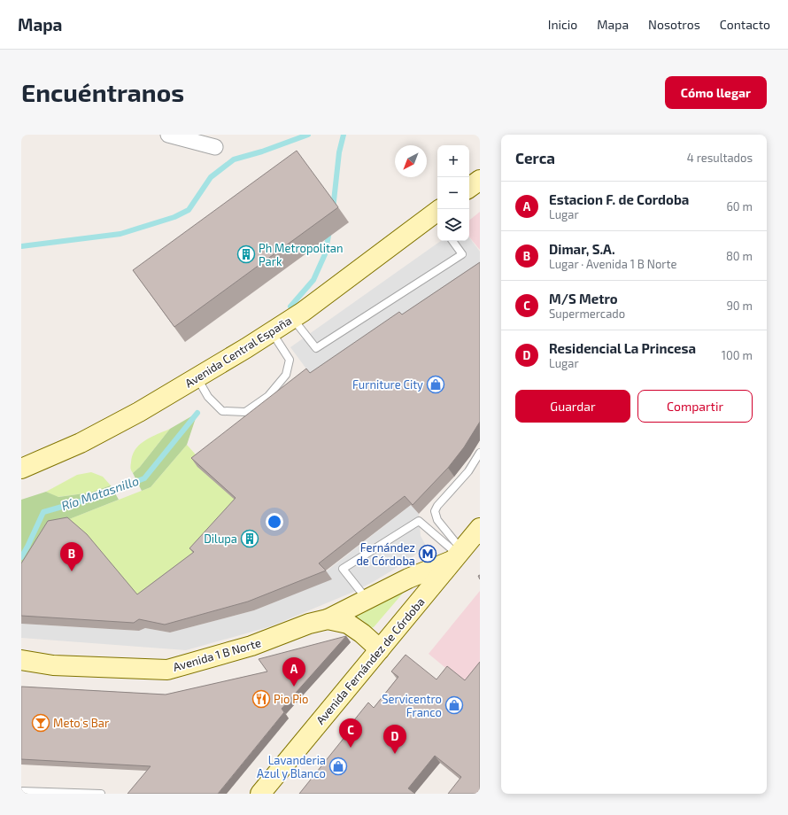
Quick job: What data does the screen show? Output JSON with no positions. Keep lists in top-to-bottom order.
{
  "streets": {
    "main road": ["Avenida Central España", "Avenida 1 B Norte", "Avenida Fernández de Córdoba"]
  },
  "crossings": [
    ["Avenida 1 B Norte", "Avenida Fernández de Córdoba"]
  ],
  "water": ["Río Matasnillo"],
  "places": {
    "building": ["Ph Metropolitan Park", "Dilupa"],
    "shop": ["Furniture City", "Servicentro Franco", "Lavanderia Azul y Blanco"],
    "metro station": ["Fernández de Córdoba"],
    "restaurant": ["Pio Pio"],
    "bar": ["Meto's Bar"]
  },
  "north": "bottom left",
  "page": {
    "header": "Mapa",
    "nav": [
      "Inicio",
      "Mapa",
      "Nosotros",
      "Contacto"
    ],
    "buttons": [
      "Cómo llegar",
      ["Guardar", "Compartir"]
    ],
    "title": "Encuéntranos",
    "heading": ["Cerca", "4 resultados"],
    "map_buttons": ["+", "−"],
    "list": [
      {
        "mark": "A",
        "name": "Estacion F. de Cordoba",
        "note": "Lugar",
        "value": "60 m"
      },
      {
        "mark": "B",
        "name": "Dimar, S.A.",
        "note": "Lugar · Avenida 1 B Norte",
        "value": "80 m"
      },
      {
        "mark": "C",
        "name": "M/S Metro",
        "note": "Supermercado",
        "value": "90 m"
      },
      {
        "mark": "D",
        "name": "Residencial La Princesa",
        "note": "Lugar",
        "value": "100 m"
      }
    ],
    "pins": [
      "B",
      "A",
      "C",
      "D"
    ]
  }
}
